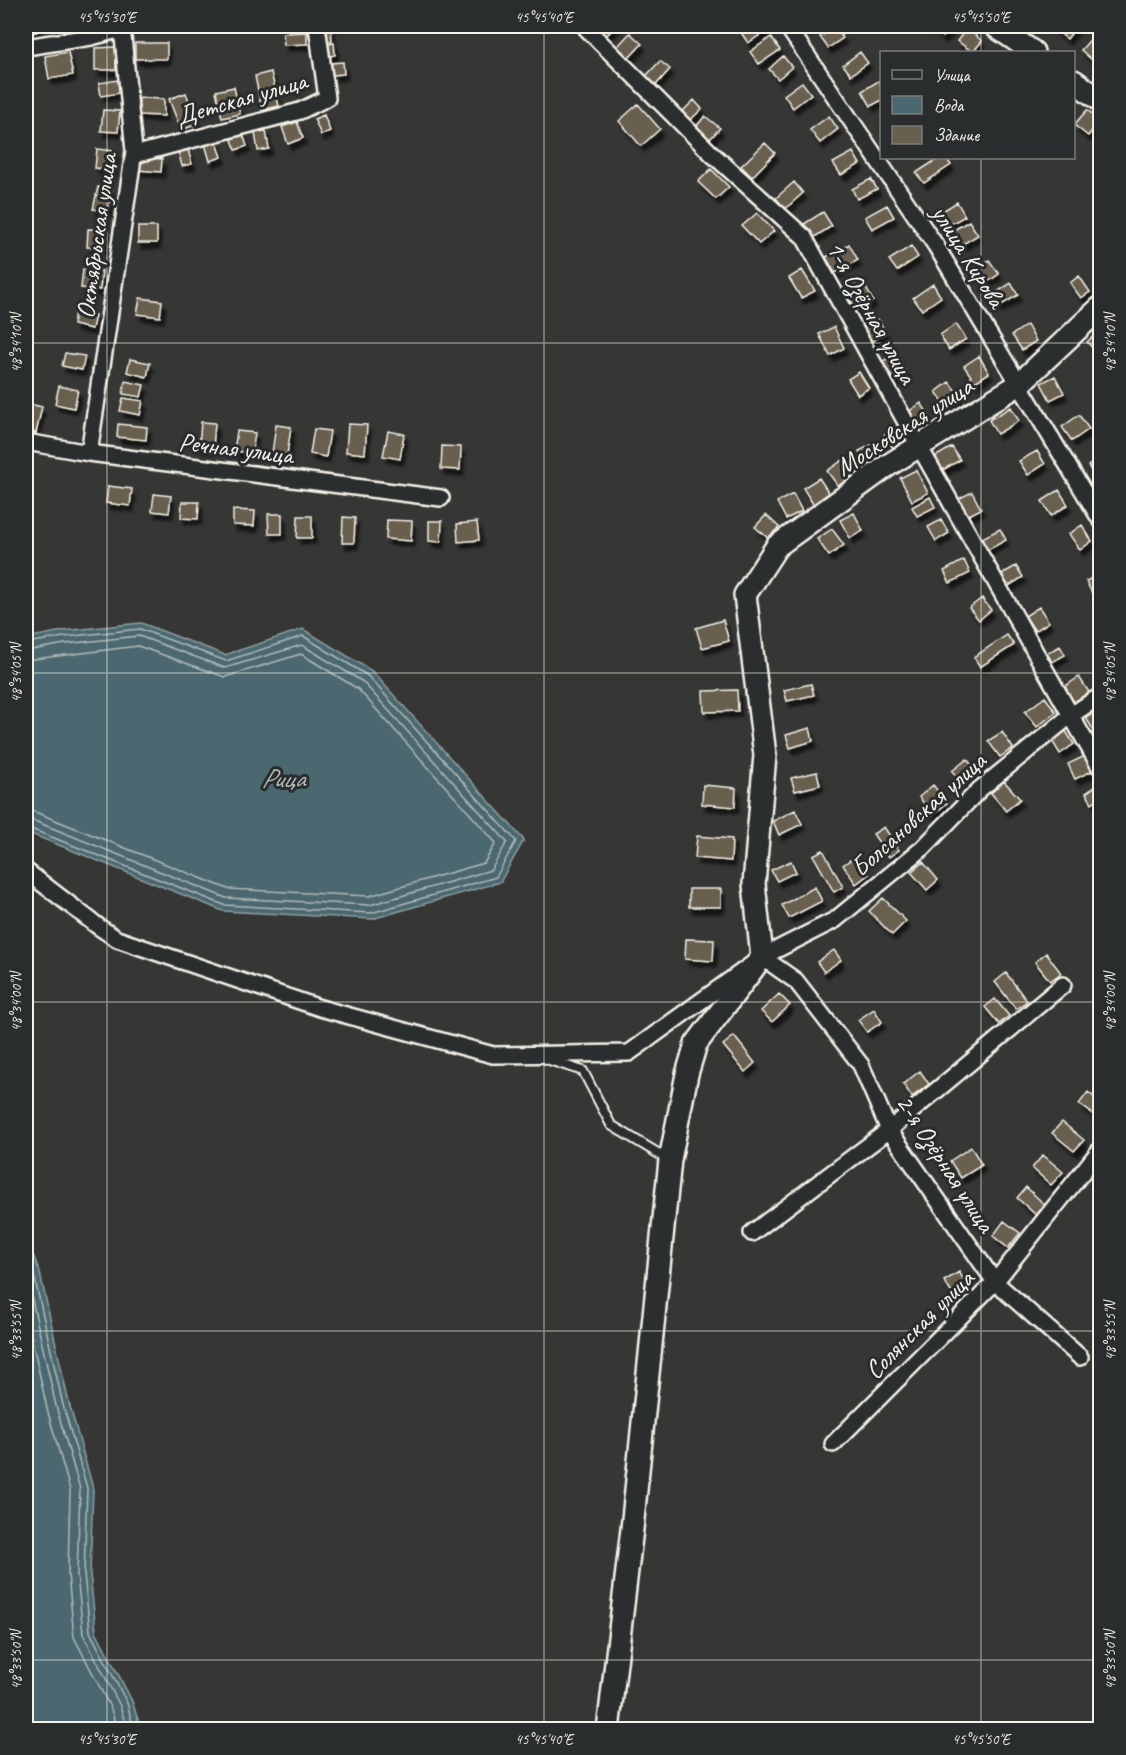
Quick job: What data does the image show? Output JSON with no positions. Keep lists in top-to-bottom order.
{
  "streets": {
    "street": [
      "Детская улица",
      "Октябрьская улица",
      "улица Кирова",
      "1-я Озёрная улица",
      "Московская улица",
      "Речная улица",
      "Болсановская улица",
      "2-я Озёрная улица",
      "Солянская улица"
    ]
  },
  "crossings": [
    ["Детская улица", "Октябрьская улица"],
    ["Октябрьская улица", "Речная улица"],
    ["улица Кирова", "Московская улица"],
    ["1-я Озёрная улица", "Московская улица"],
    ["1-я Озёрная улица", "Болсановская улица"],
    ["Московская улица", "Болсановская улица"],
    ["Московская улица", "2-я Озёрная улица"],
    ["Болсановская улица", "2-я Озёрная улица"],
    ["2-я Озёрная улица", "Солянская улица"]
  ],
  "water": ["Рица"],
  "legend": ["Улица", "Вода", "Здание"],
  "coordinates": [
    "45°45'30\"E",
    "45°45'40\"E",
    "45°45'50\"E",
    "48°34'10\"N",
    "48°34'05\"N",
    "48°34'00\"N",
    "48°33'55\"N",
    "48°33'50\"N"
  ]
}
